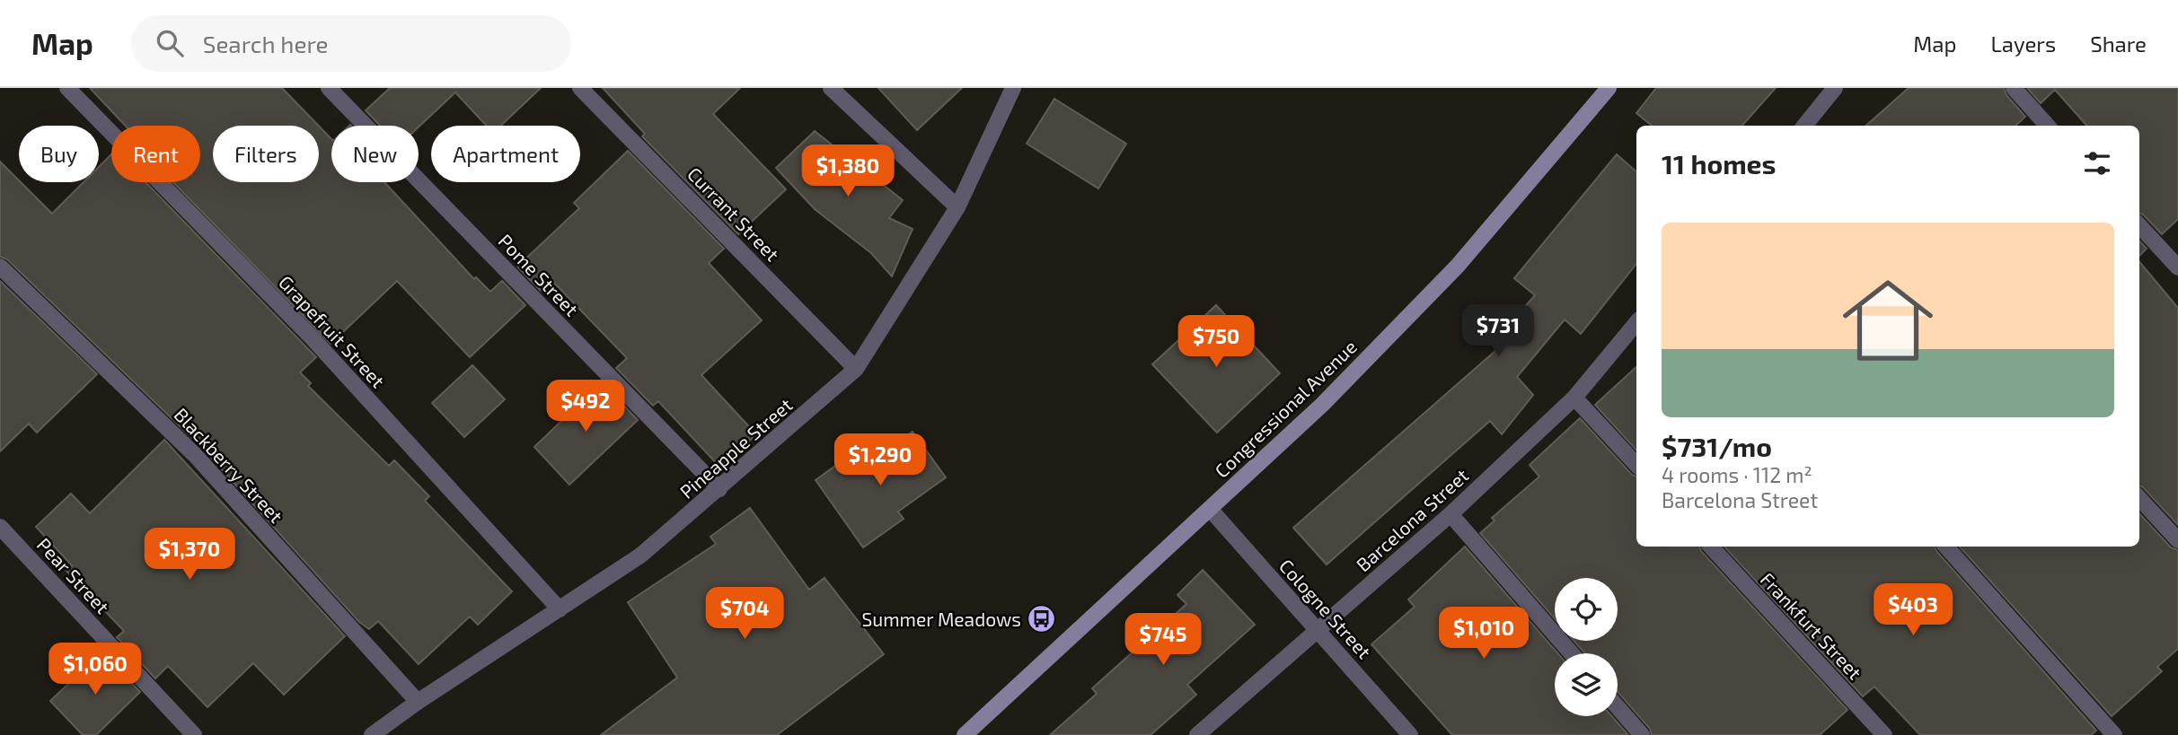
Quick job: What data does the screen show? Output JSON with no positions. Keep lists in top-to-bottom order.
{
  "streets": {
    "main road": ["Congressional Avenue"],
    "street": [
      "Currant Street",
      "Pome Street",
      "Grapefruit Street",
      "Pineapple Street",
      "Blackberry Street",
      "Barcelona Street",
      "Pear Street",
      "Cologne Street",
      "Frankfurt Street"
    ]
  },
  "crossings": [
    ["Currant Street", "Pineapple Street"],
    ["Pome Street", "Pineapple Street"],
    ["Grapefruit Street", "Pineapple Street"],
    ["Congressional Avenue", "Cologne Street"],
    ["Pineapple Street", "Blackberry Street"],
    ["Barcelona Street", "Cologne Street"]
  ],
  "places": {
    "bus stop": ["Summer Meadows"]
  },
  "page": {
    "header": "Map",
    "search": "Search here",
    "nav": ["Map", "Layers", "Share"],
    "chip": [
      "Buy",
      "Rent",
      "Filters",
      "New",
      "Apartment"
    ],
    "heading": "11 homes",
    "price": [
      "$1,380",
      "$731",
      "$750",
      "$492",
      "$1,290",
      "$1,370",
      "$403",
      "$704",
      "$1,010",
      "$745",
      "$1,060"
    ],
    "list": [
      {
        "name": "$731/mo",
        "note": "4 rooms · 112 m² · Barcelona Street"
      }
    ]
  }
}
